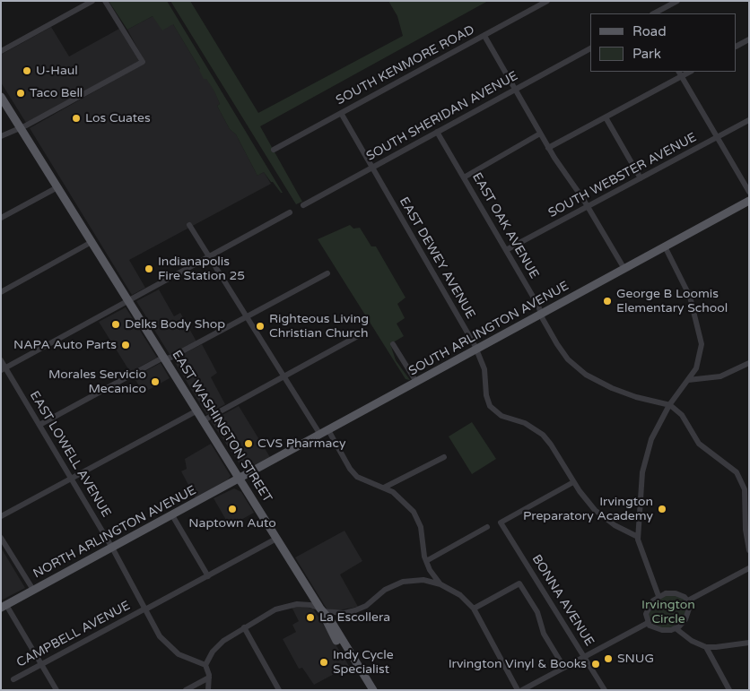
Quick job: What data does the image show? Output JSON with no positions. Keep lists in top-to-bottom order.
{
  "streets": {
    "main road": ["SOUTH ARLINGTON AVENUE", "EAST WASHINGTON STREET", "NORTH ARLINGTON AVENUE"],
    "street": [
      "SOUTH KENMORE ROAD",
      "SOUTH SHERIDAN AVENUE",
      "SOUTH WEBSTER AVENUE",
      "EAST OAK AVENUE",
      "EAST DEWEY AVENUE",
      "EAST LOWELL AVENUE",
      "BONNA AVENUE",
      "CAMPBELL AVENUE"
    ]
  },
  "crossings": [
    ["SOUTH KENMORE ROAD", "EAST DEWEY AVENUE"],
    ["SOUTH SHERIDAN AVENUE", "EAST OAK AVENUE"],
    ["SOUTH SHERIDAN AVENUE", "EAST DEWEY AVENUE"],
    ["SOUTH WEBSTER AVENUE", "EAST OAK AVENUE"],
    ["EAST OAK AVENUE", "SOUTH ARLINGTON AVENUE"],
    ["EAST DEWEY AVENUE", "SOUTH ARLINGTON AVENUE"],
    ["EAST DEWEY AVENUE", "BONNA AVENUE"],
    ["SOUTH ARLINGTON AVENUE", "EAST WASHINGTON STREET"],
    ["SOUTH ARLINGTON AVENUE", "NORTH ARLINGTON AVENUE"],
    ["EAST WASHINGTON STREET", "NORTH ARLINGTON AVENUE"],
    ["EAST WASHINGTON STREET", "CAMPBELL AVENUE"],
    ["EAST LOWELL AVENUE", "NORTH ARLINGTON AVENUE"],
    ["EAST LOWELL AVENUE", "CAMPBELL AVENUE"]
  ],
  "parks": ["Irvington Circle"],
  "places": [
    "U-Haul",
    "Taco Bell",
    "Los Cuates",
    "Indianapolis Fire Station 25",
    "George B Loomis Elementary School",
    "Delks Body Shop",
    "Righteous Living Christian Church",
    "NAPA Auto Parts",
    "Morales Servicio Mecanico",
    "CVS Pharmacy",
    "Naptown Auto",
    "Irvington Preparatory Academy",
    "La Escollera",
    "SNUG",
    "Indy Cycle Specialist",
    "Irvington Vinyl & Books"
  ],
  "legend": ["Road", "Park"]
}
